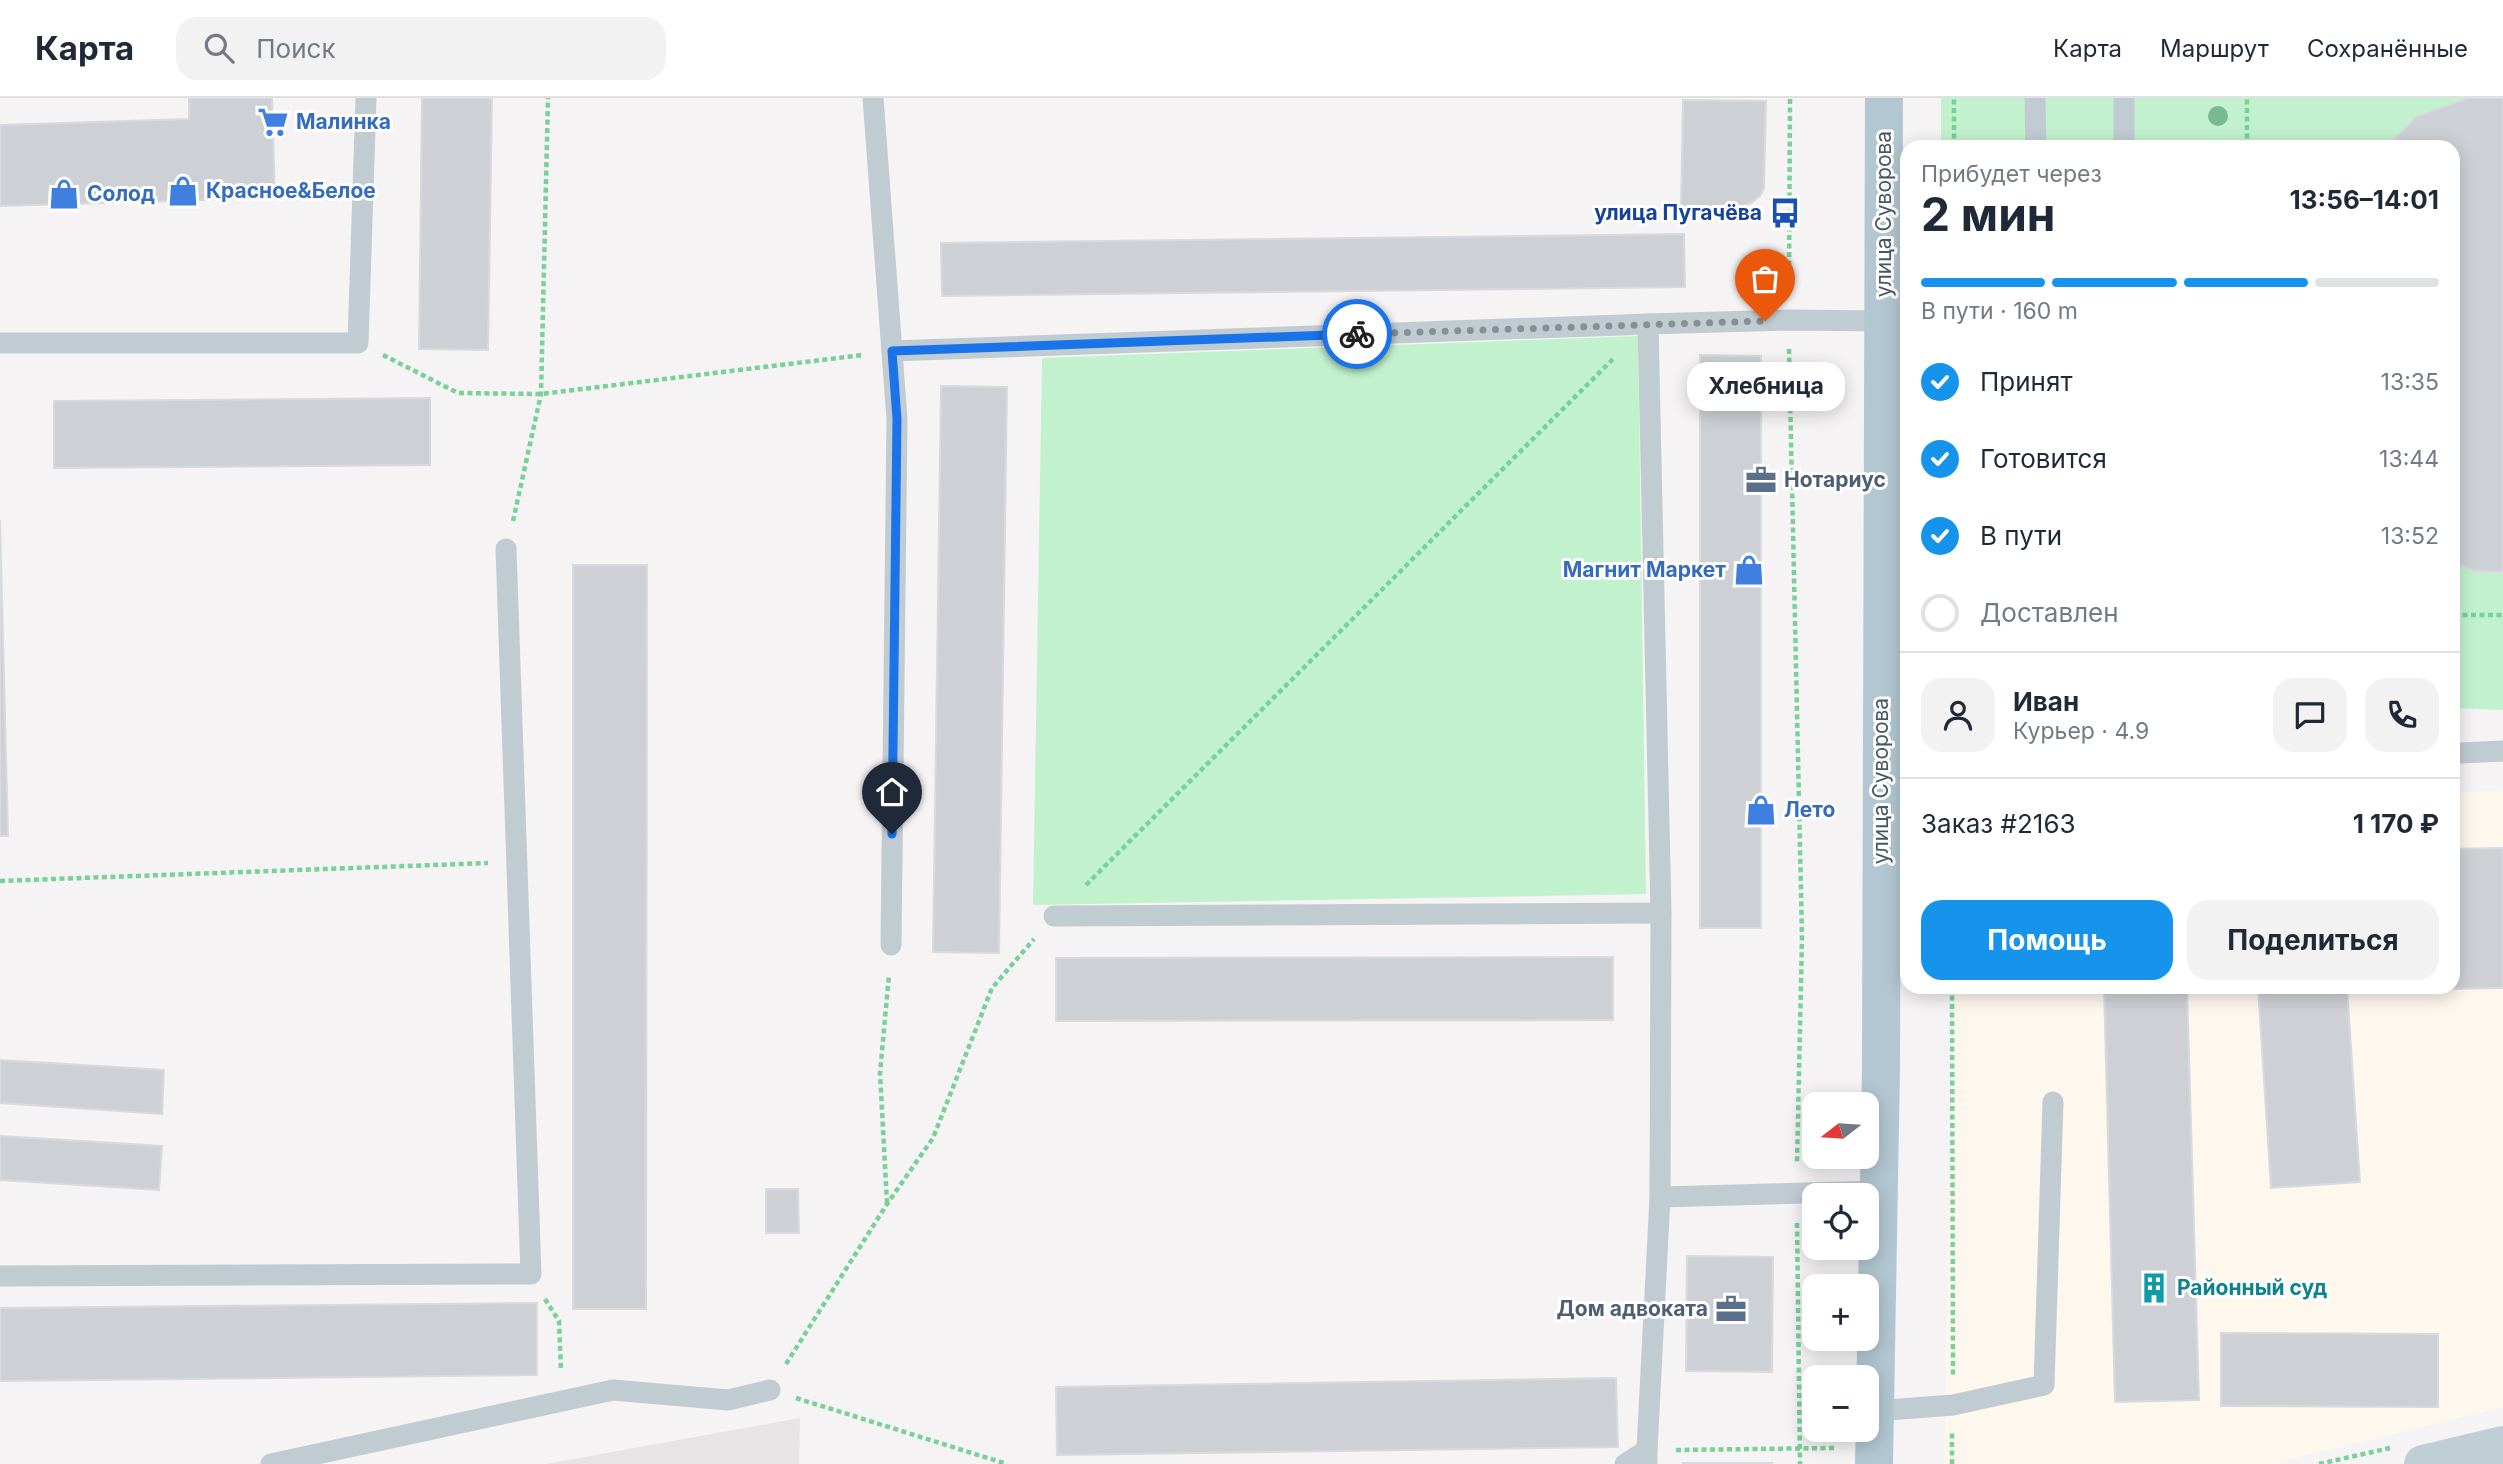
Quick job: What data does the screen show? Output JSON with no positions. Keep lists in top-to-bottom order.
{
  "streets": {
    "main road": ["улица Суворова"]
  },
  "places": {
    "supermarket": ["Малинка"],
    "shop": [
      "Красное&Белое",
      "Солод",
      "Магнит Маркет",
      "Лето"
    ],
    "bus stop": ["улица Пугачёва"],
    "other": ["Хлебница"],
    "office": ["Нотариус", "Дом адвоката"],
    "building": ["Районный суд"]
  },
  "north": "left",
  "page": {
    "header": "Карта",
    "search": "Поиск",
    "nav": ["Карта", "Маршрут", "Сохранённые"],
    "heading": ["2 мин", "Прибудет через", "13:56–14:01"],
    "panel": [
      "Иван",
      "Курьер · 4.9",
      "Заказ #2163",
      "1 170 ₽"
    ],
    "bar": "В пути · 160 m",
    "list": [
      ["Принят", "13:35"],
      ["Готовится", "13:44"],
      ["В пути", "13:52"],
      "Доставлен"
    ],
    "bubble": "Хлебница",
    "buttons": ["Помощь", "Поделиться"],
    "map_buttons": ["+", "−"]
  }
}
